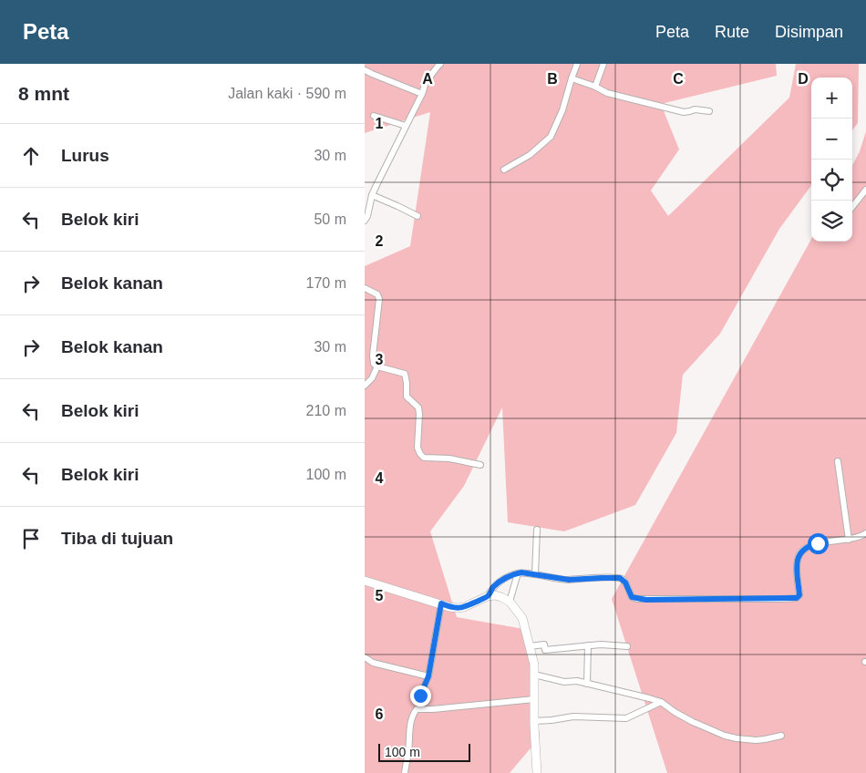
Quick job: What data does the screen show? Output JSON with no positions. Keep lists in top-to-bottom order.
{
  "scale_bar": "100 m",
  "page": {
    "header": "Peta",
    "nav": ["Peta", "Rute", "Disimpan"],
    "heading": ["8 mnt", "Jalan kaki · 590 m"],
    "map_buttons": ["+", "−"],
    "list": [
      ["Lurus", "30 m"],
      ["Belok kiri", "50 m"],
      ["Belok kanan", "170 m"],
      ["Belok kanan", "30 m"],
      ["Belok kiri", "210 m"],
      ["Belok kiri", "100 m"],
      "Tiba di tujuan"
    ],
    "scale": "100 m"
  },
  "grid": {
    "columns": [
      "A",
      "B",
      "C",
      "D"
    ],
    "rows": [
      "1",
      "2",
      "3",
      "4",
      "5",
      "6"
    ]
  }
}
